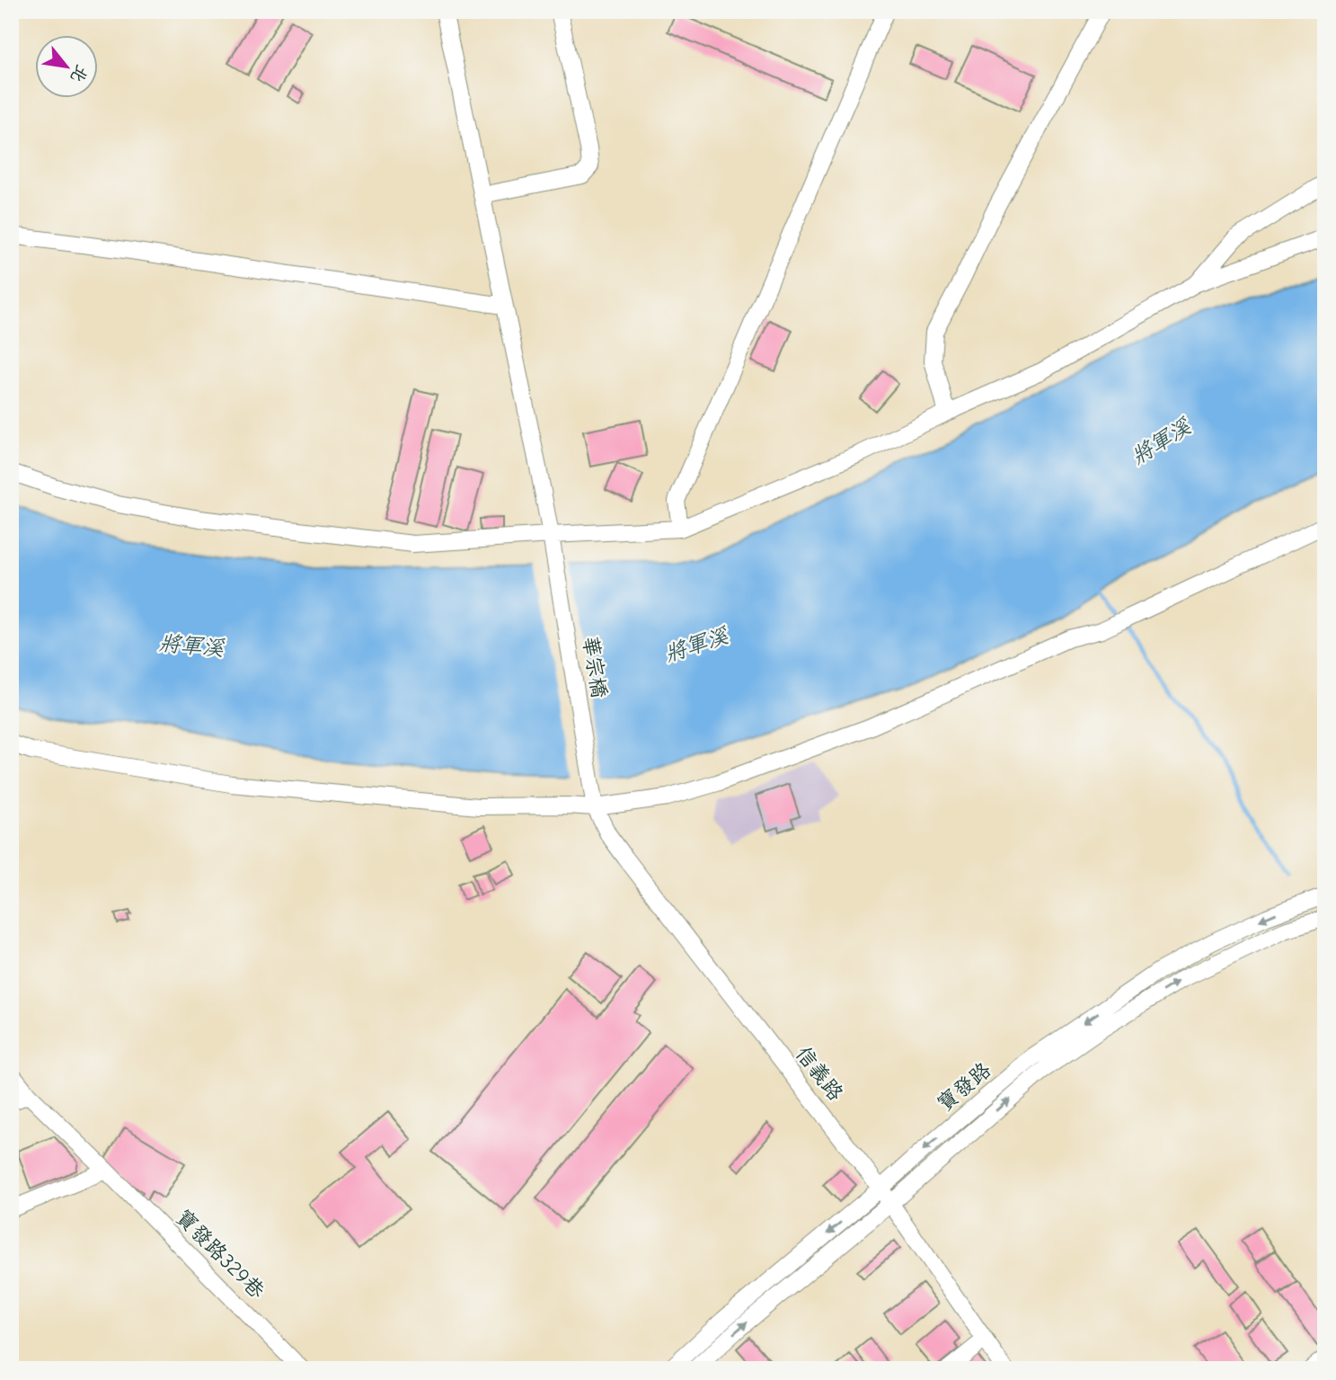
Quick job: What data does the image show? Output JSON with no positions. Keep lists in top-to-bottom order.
{
  "streets": {
    "street": [
      "華宗橋",
      "信義路",
      "寶發路",
      "寶發路329巷"
    ]
  },
  "crossings": [
    ["華宗橋", "信義路"],
    ["信義路", "寶發路"]
  ],
  "water": ["將軍溪"],
  "north": "bottom right"
}
